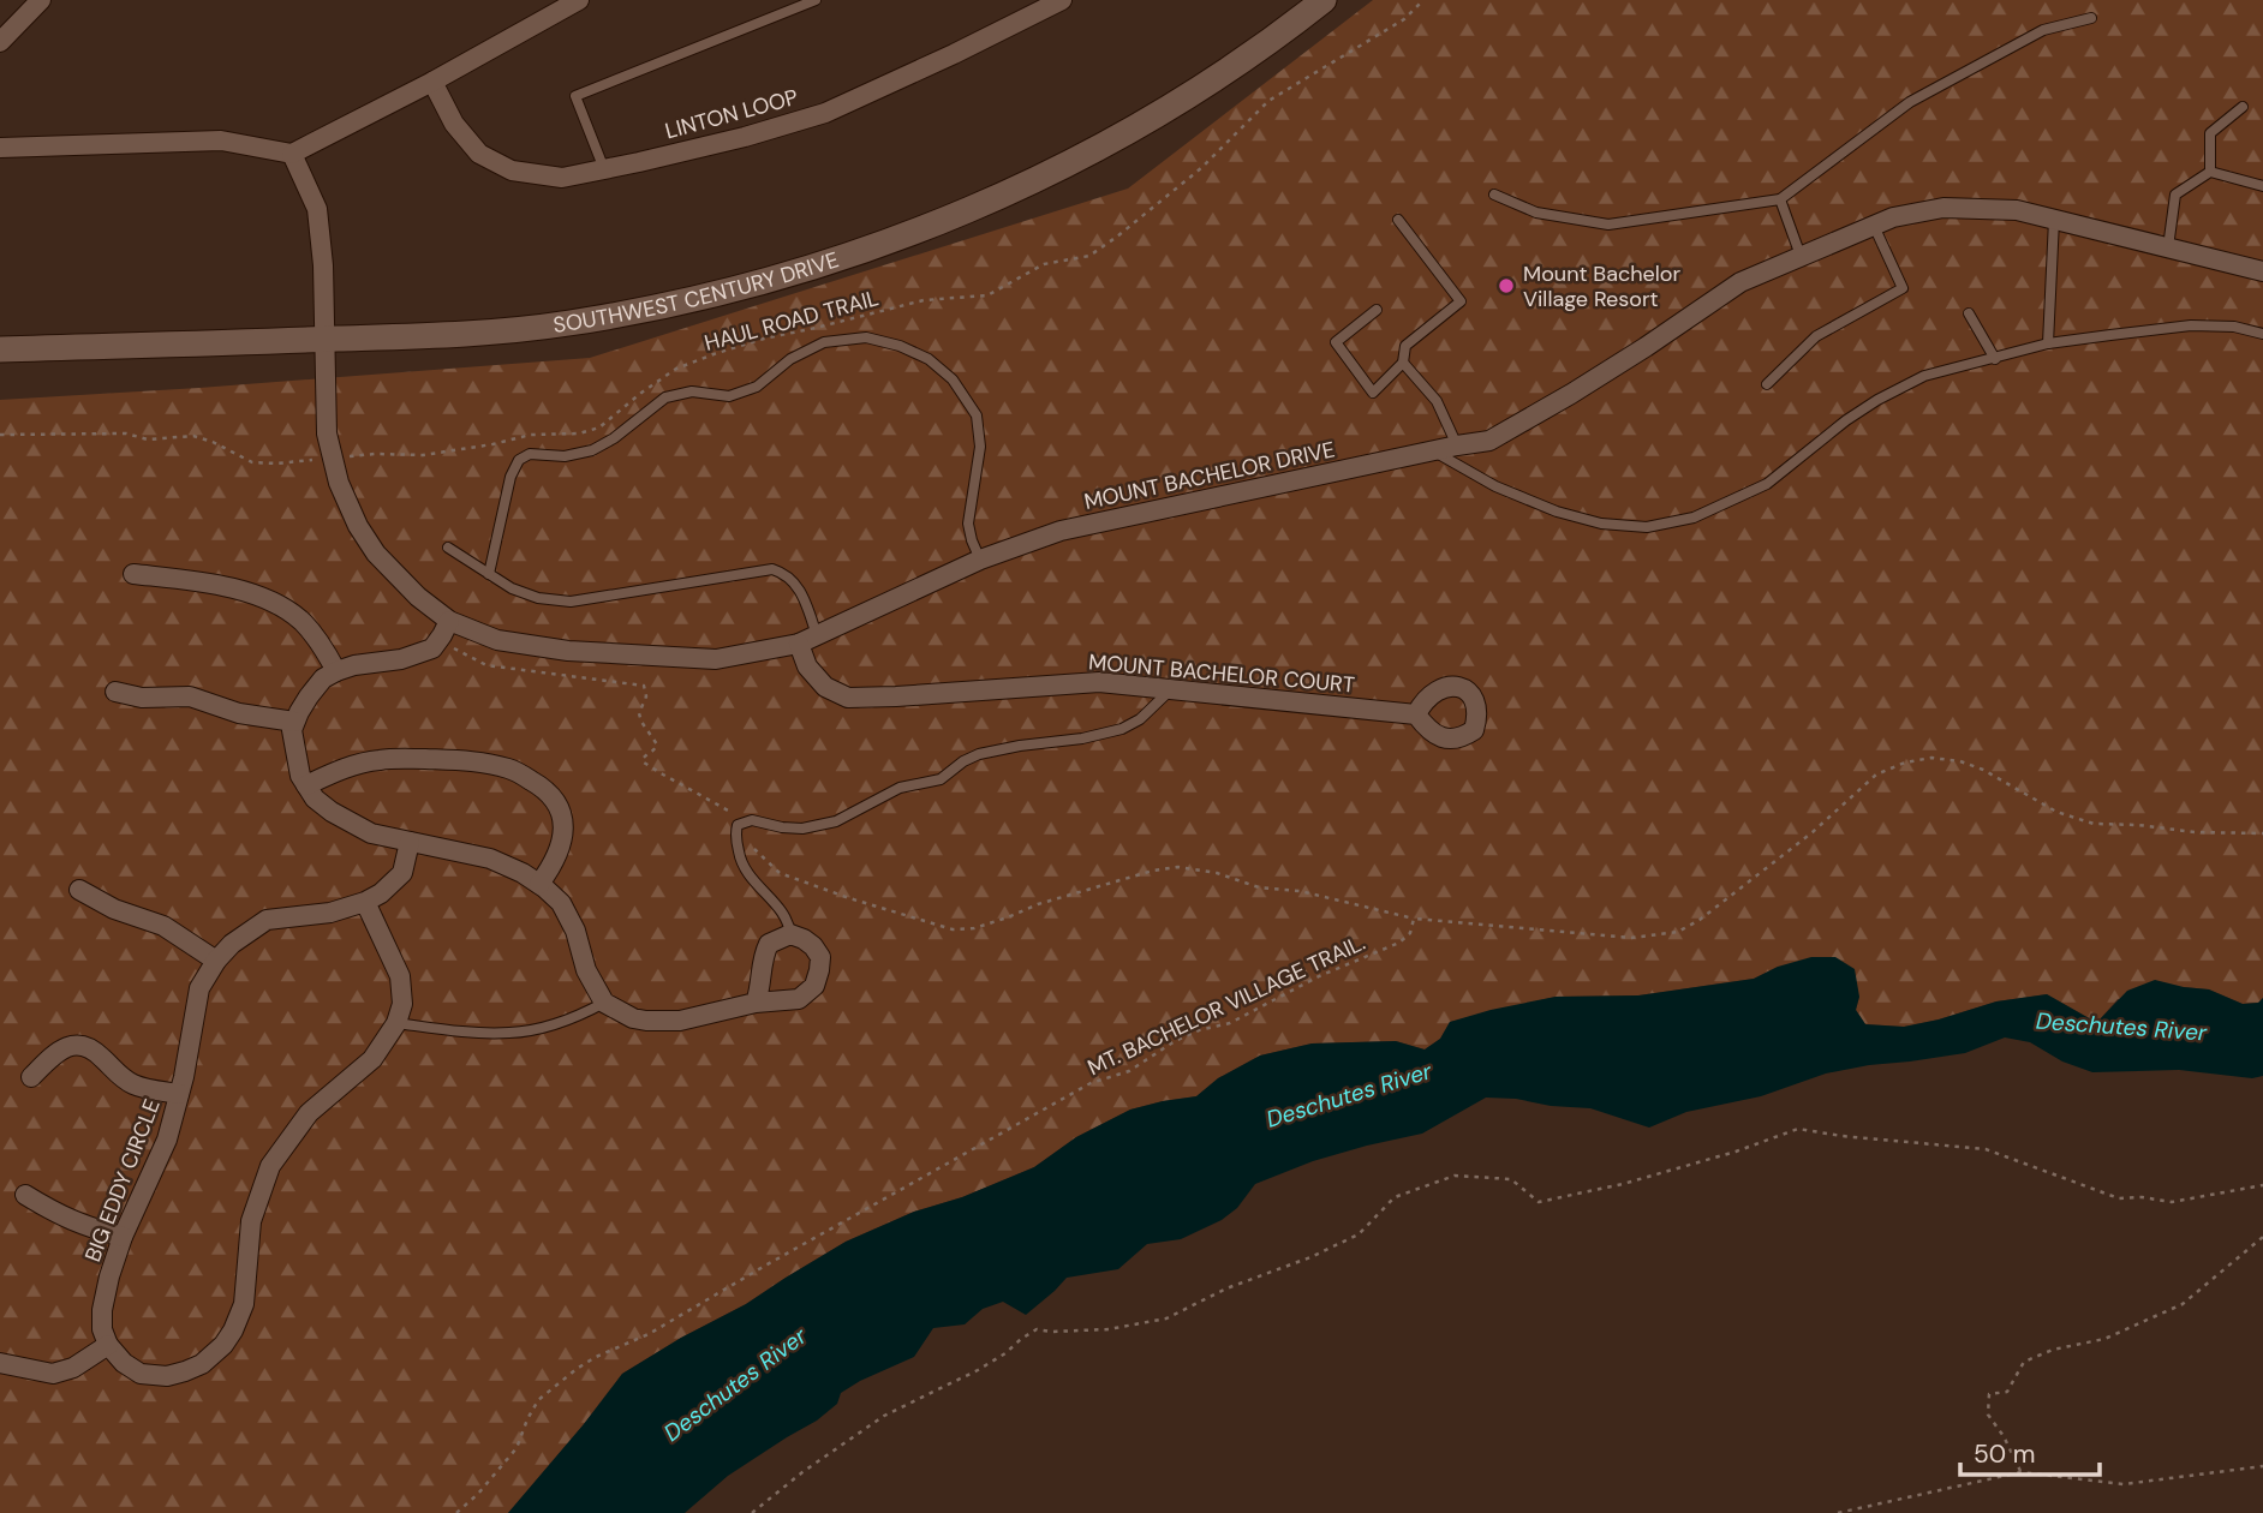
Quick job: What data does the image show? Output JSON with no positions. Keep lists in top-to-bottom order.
{
  "streets": {
    "main road": ["SOUTHWEST CENTURY DRIVE"],
    "street": [
      "LINTON LOOP",
      "MOUNT BACHELOR DRIVE",
      "MOUNT BACHELOR COURT",
      "BIG EDDY CIRCLE"
    ],
    "path": ["HAUL ROAD TRAIL", "MT. BACHELOR VILLAGE TRAIL."]
  },
  "crossings": [
    ["SOUTHWEST CENTURY DRIVE", "MOUNT BACHELOR DRIVE"],
    ["HAUL ROAD TRAIL", "MOUNT BACHELOR DRIVE"],
    ["MOUNT BACHELOR DRIVE", "MOUNT BACHELOR COURT"]
  ],
  "water": ["Deschutes River"],
  "places": ["Mount Bachelor Village Resort"],
  "scale_bar": "50 m"
}
